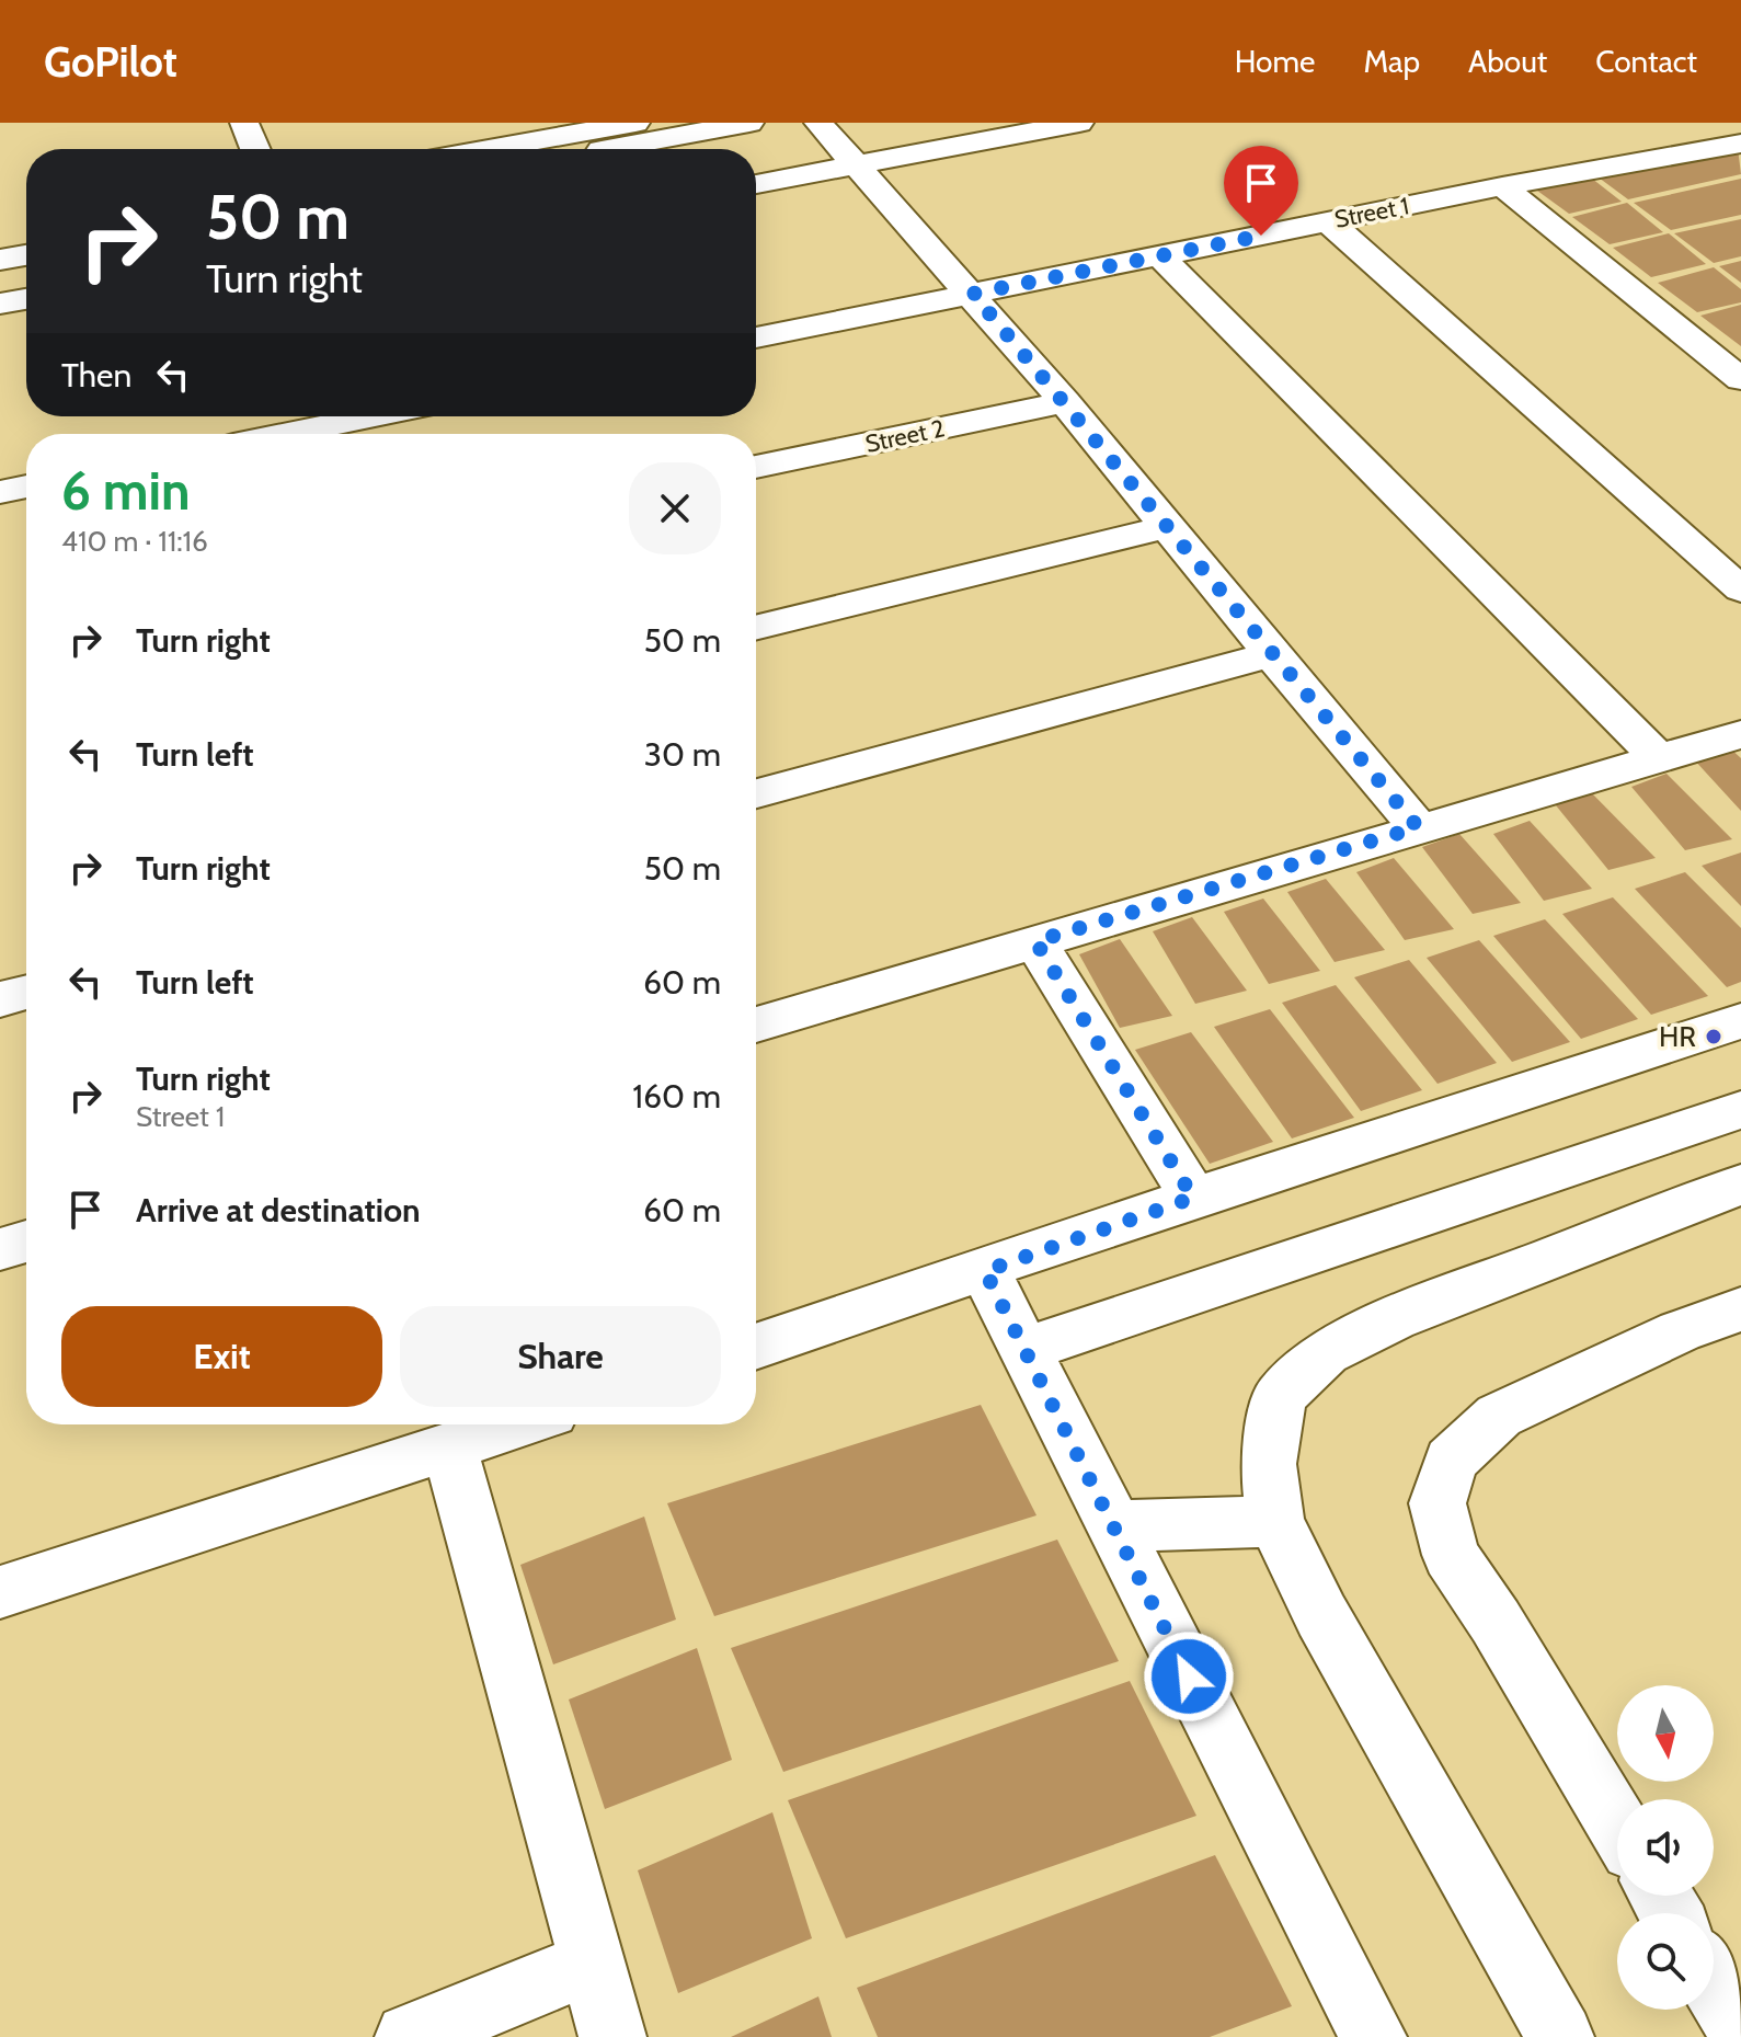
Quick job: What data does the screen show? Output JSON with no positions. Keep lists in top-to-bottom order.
{
  "streets": {
    "street": ["Street 1", "Street 2"]
  },
  "places": ["HR"],
  "north": "bottom",
  "page": {
    "header": "GoPilot",
    "nav": [
      "Home",
      "Map",
      "About",
      "Contact"
    ],
    "turn": ["50 m", "Turn right"],
    "then": "Then",
    "heading": ["6 min", "410 m · 11:16"],
    "list": [
      {
        "name": "Turn right",
        "value": "50 m"
      },
      {
        "name": "Turn left",
        "value": "30 m"
      },
      {
        "name": "Turn right",
        "value": "50 m"
      },
      {
        "name": "Turn left",
        "value": "60 m"
      },
      {
        "name": "Turn right",
        "note": "Street 1",
        "value": "160 m"
      },
      {
        "name": "Arrive at destination",
        "value": "60 m"
      }
    ],
    "buttons": ["Exit", "Share"]
  }
}
